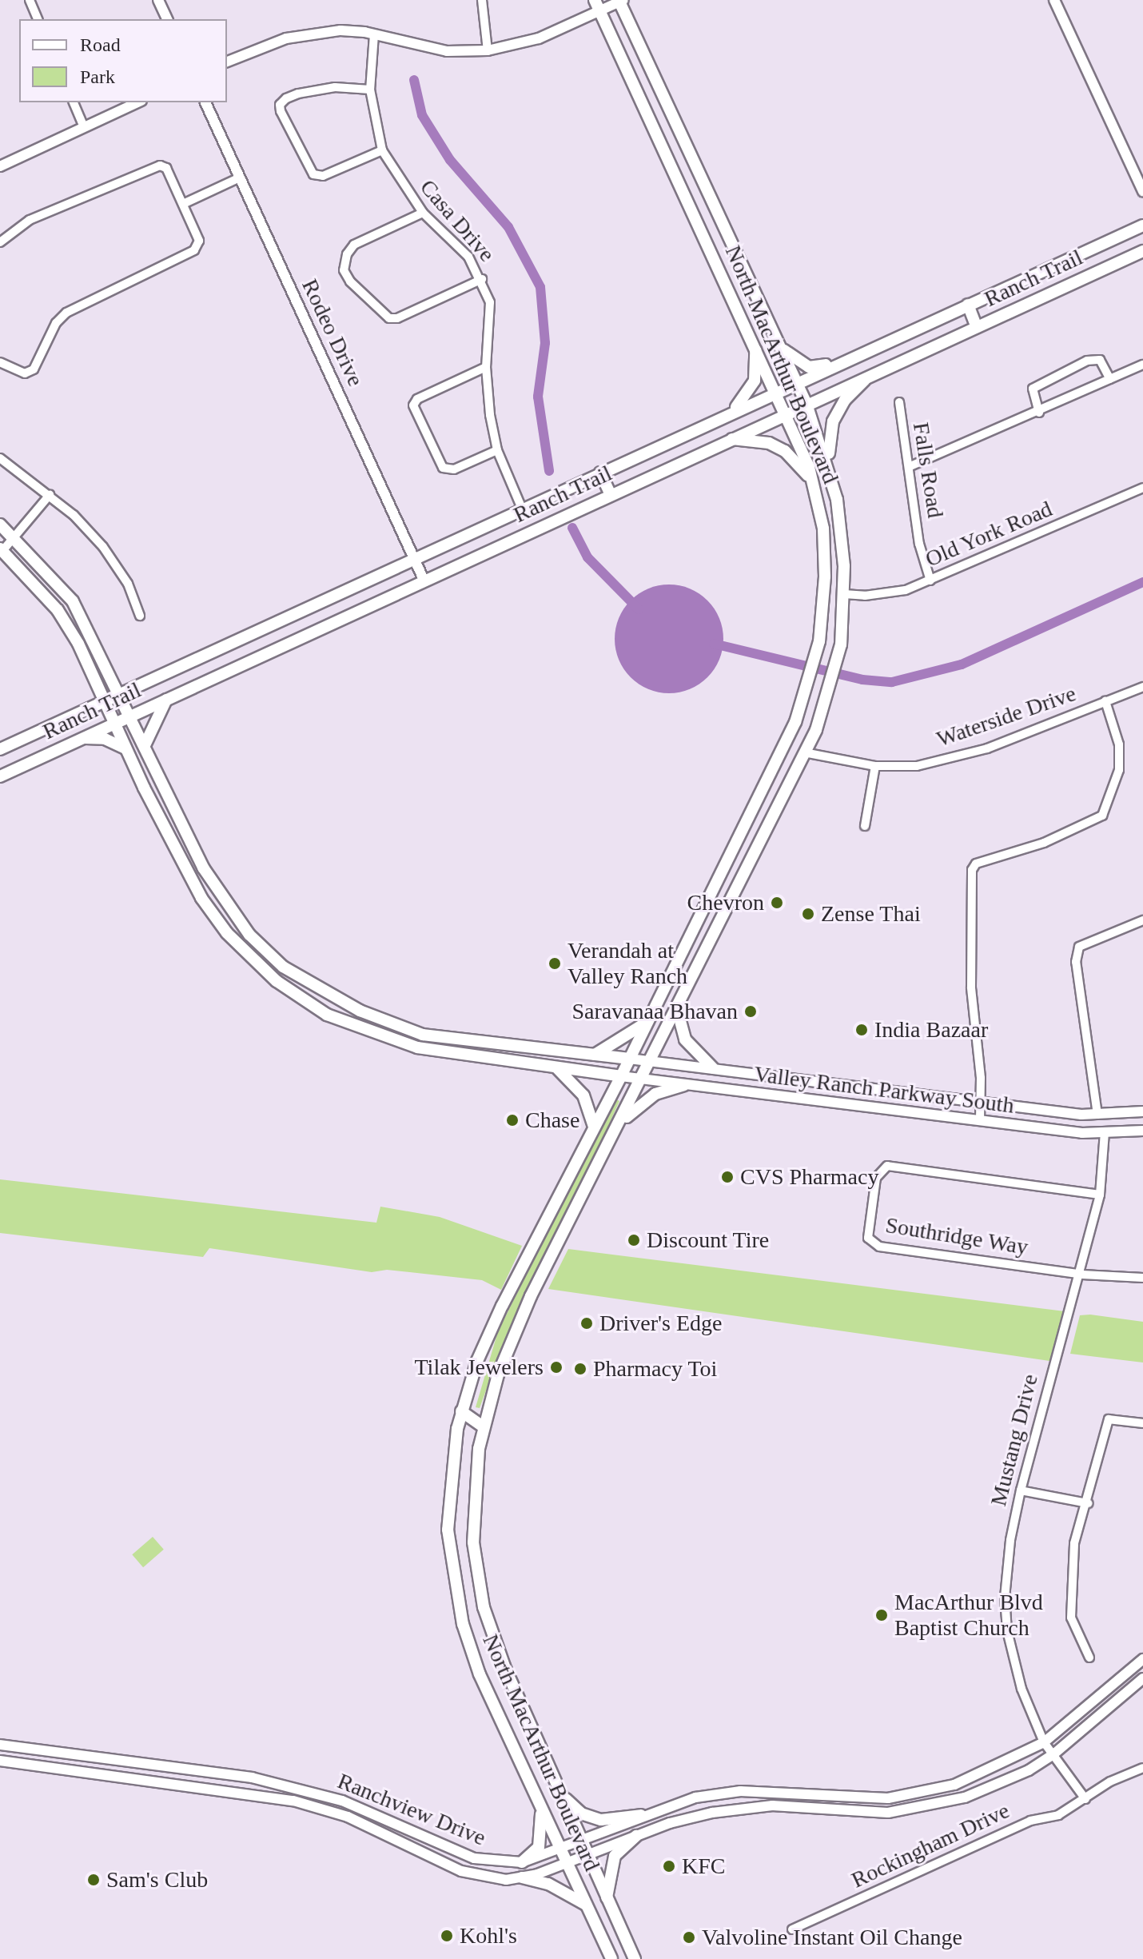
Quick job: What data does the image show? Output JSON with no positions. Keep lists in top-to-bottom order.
{
  "streets": {
    "main road": ["Ranch Trail", "North MacArthur Boulevard"],
    "street": [
      "Casa Drive",
      "Rodeo Drive",
      "Falls Road",
      "Old York Road",
      "Waterside Drive",
      "Valley Ranch Parkway South",
      "Southridge Way",
      "Mustang Drive",
      "Ranchview Drive",
      "Rockingham Drive"
    ]
  },
  "crossings": [
    ["Casa Drive", "Ranch Trail"],
    ["Ranch Trail", "Rodeo Drive"],
    ["Ranch Trail", "North MacArthur Boulevard"],
    ["North MacArthur Boulevard", "Old York Road"],
    ["North MacArthur Boulevard", "Waterside Drive"],
    ["North MacArthur Boulevard", "Valley Ranch Parkway South"],
    ["North MacArthur Boulevard", "Ranchview Drive"],
    ["Falls Road", "Old York Road"],
    ["Valley Ranch Parkway South", "Mustang Drive"],
    ["Southridge Way", "Mustang Drive"],
    ["Mustang Drive", "Ranchview Drive"]
  ],
  "places": [
    "Chevron",
    "Zense Thai",
    "Verandah at Valley Ranch",
    "Saravanaa Bhavan",
    "India Bazaar",
    "Chase",
    "CVS Pharmacy",
    "Discount Tire",
    "Driver's Edge",
    "Tilak Jewelers",
    "Pharmacy Toi",
    "MacArthur Blvd Baptist Church",
    "KFC",
    "Sam's Club",
    "Kohl's",
    "Valvoline Instant Oil Change"
  ],
  "legend": ["Road", "Park"]
}
